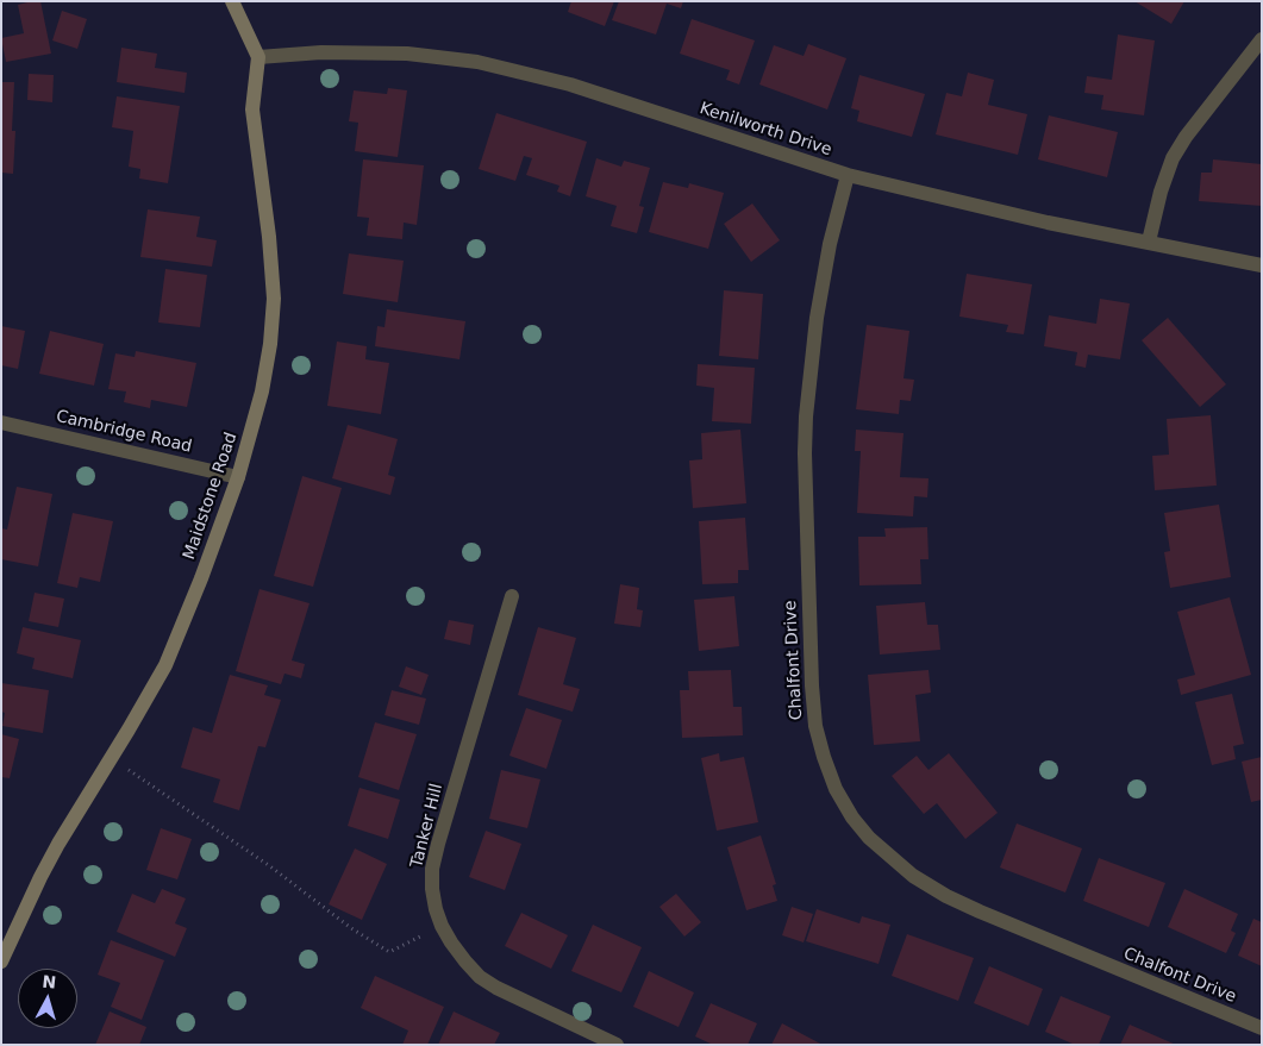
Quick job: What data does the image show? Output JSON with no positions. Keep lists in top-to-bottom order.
{
  "streets": {
    "street": [
      "Kenilworth Drive",
      "Cambridge Road",
      "Maidstone Road",
      "Chalfont Drive",
      "Tanker Hill"
    ]
  },
  "crossings": [
    ["Kenilworth Drive", "Maidstone Road"],
    ["Kenilworth Drive", "Chalfont Drive"],
    ["Cambridge Road", "Maidstone Road"]
  ],
  "north": "top"
}
